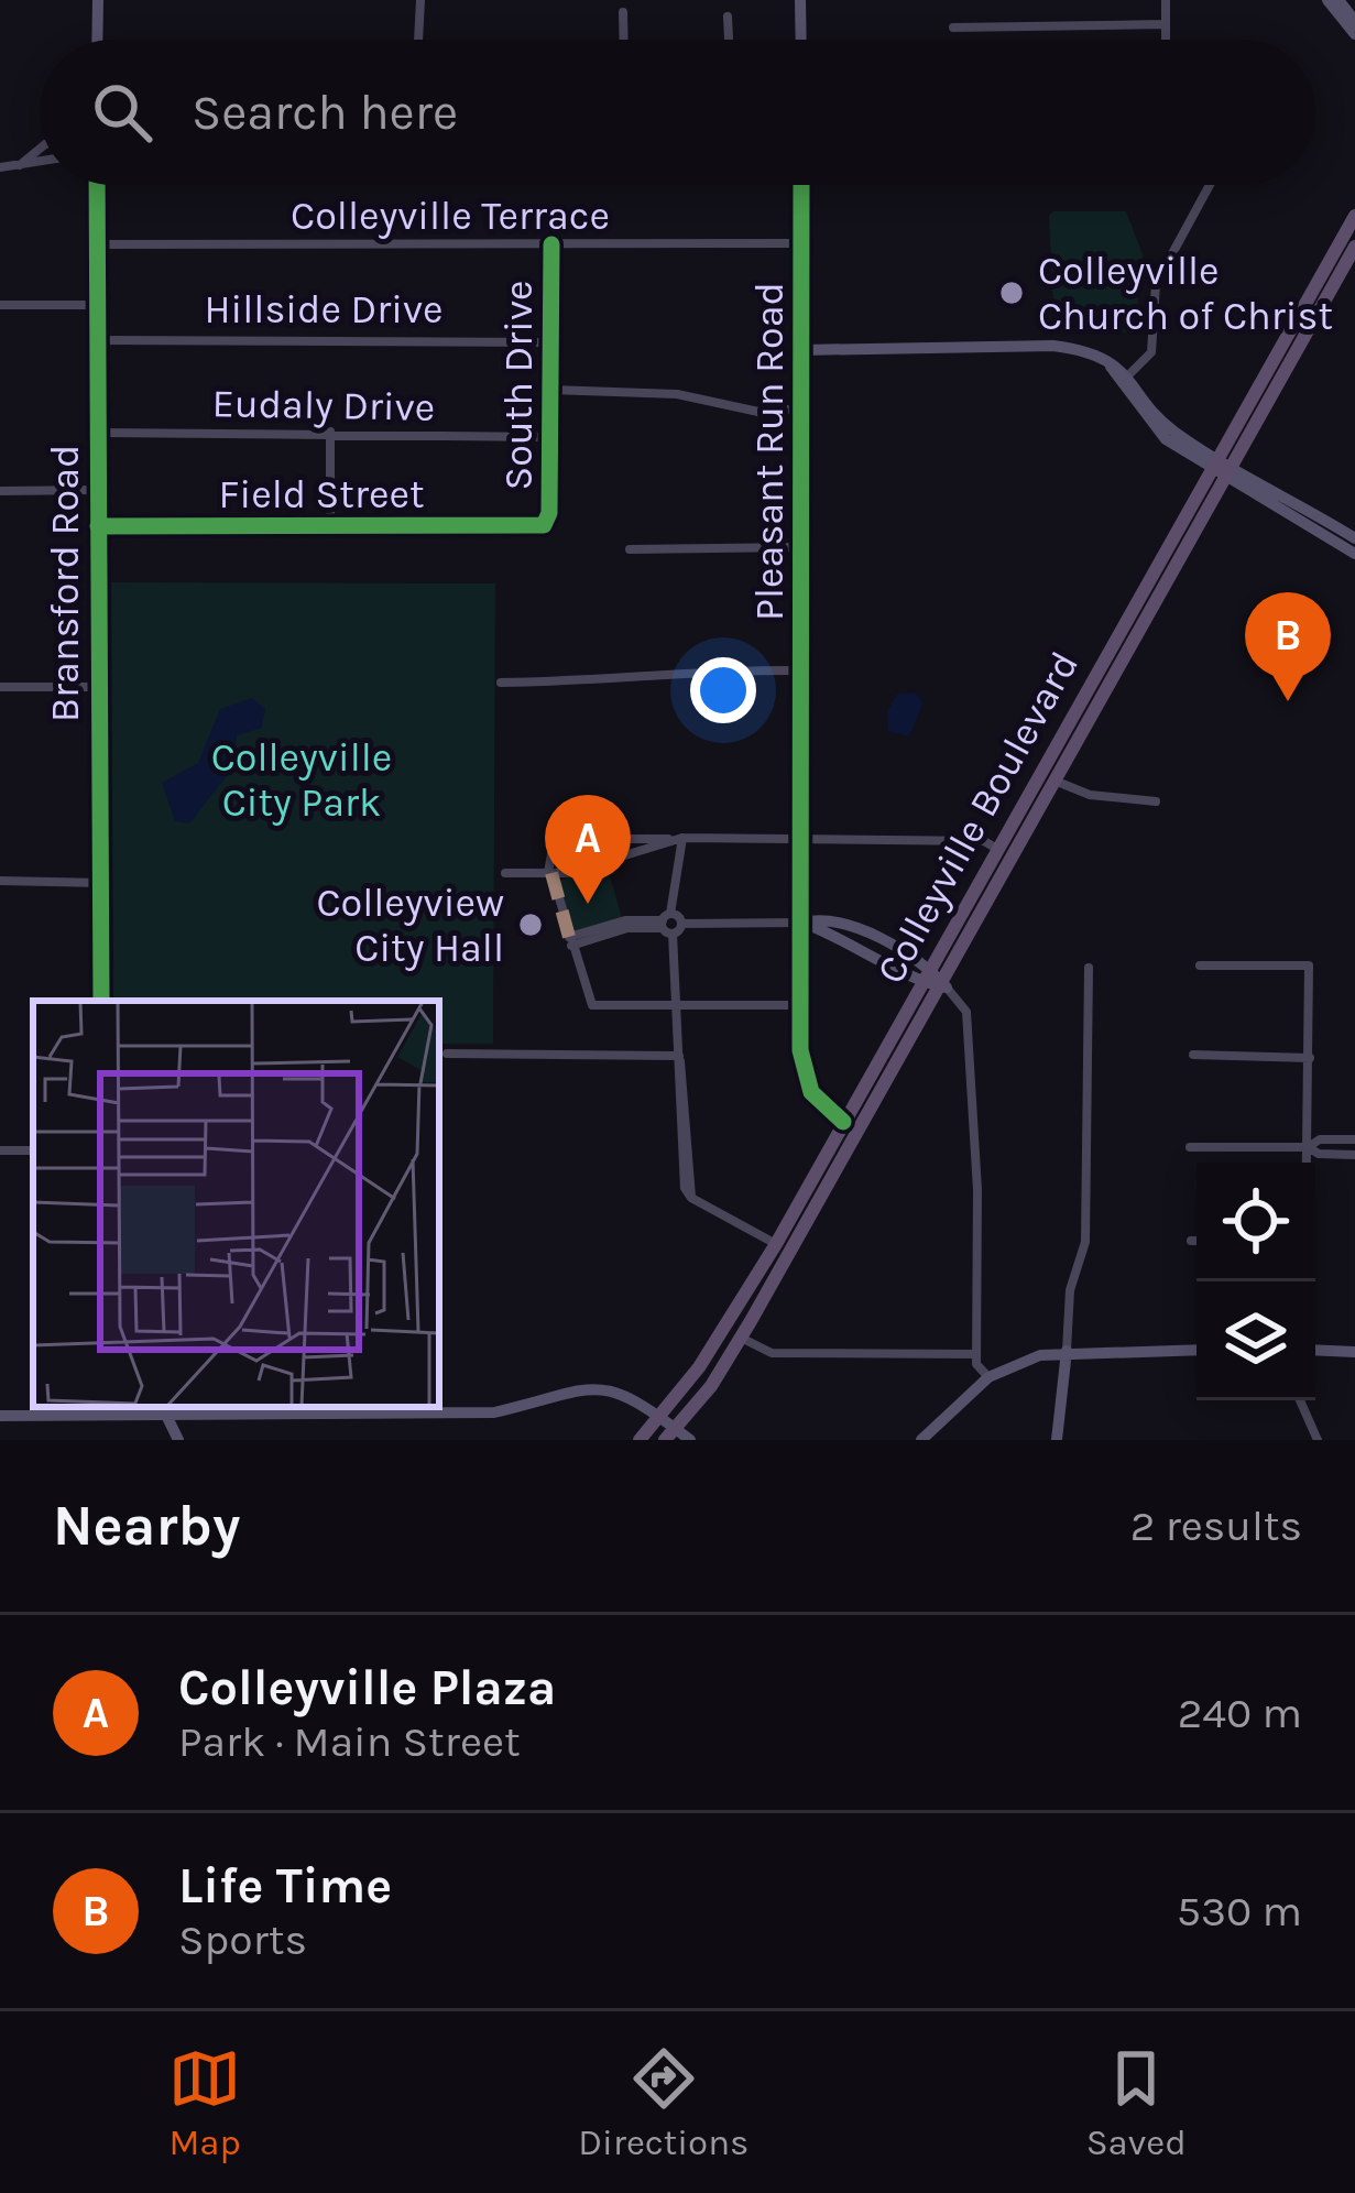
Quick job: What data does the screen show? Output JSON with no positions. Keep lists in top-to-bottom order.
{
  "streets": {
    "main road": ["Colleyville Boulevard"],
    "street": [
      "Colleyville Terrace",
      "Hillside Drive",
      "South Drive",
      "Eudaly Drive",
      "Pleasant Run Road",
      "Field Street",
      "Bransford Road"
    ]
  },
  "crossings": [
    ["Colleyville Terrace", "South Drive"],
    ["Colleyville Terrace", "Pleasant Run Road"],
    ["Colleyville Terrace", "Bransford Road"],
    ["Hillside Drive", "South Drive"],
    ["Hillside Drive", "Bransford Road"],
    ["South Drive", "Eudaly Drive"],
    ["South Drive", "Field Street"],
    ["Eudaly Drive", "Bransford Road"],
    ["Pleasant Run Road", "Colleyville Boulevard"],
    ["Field Street", "Bransford Road"]
  ],
  "parks": ["Colleyville City Park"],
  "places": ["Colleyville Church of Christ", "Colleyview City Hall"],
  "page": {
    "search": "Search here",
    "pins": ["B", "A"],
    "heading": ["Nearby", "2 results"],
    "list": [
      {
        "mark": "A",
        "name": "Colleyville Plaza",
        "note": "Park · Main Street",
        "value": "240 m"
      },
      {
        "mark": "B",
        "name": "Life Time",
        "note": "Sports",
        "value": "530 m"
      }
    ],
    "nav": ["Map", "Directions", "Saved"]
  }
}
